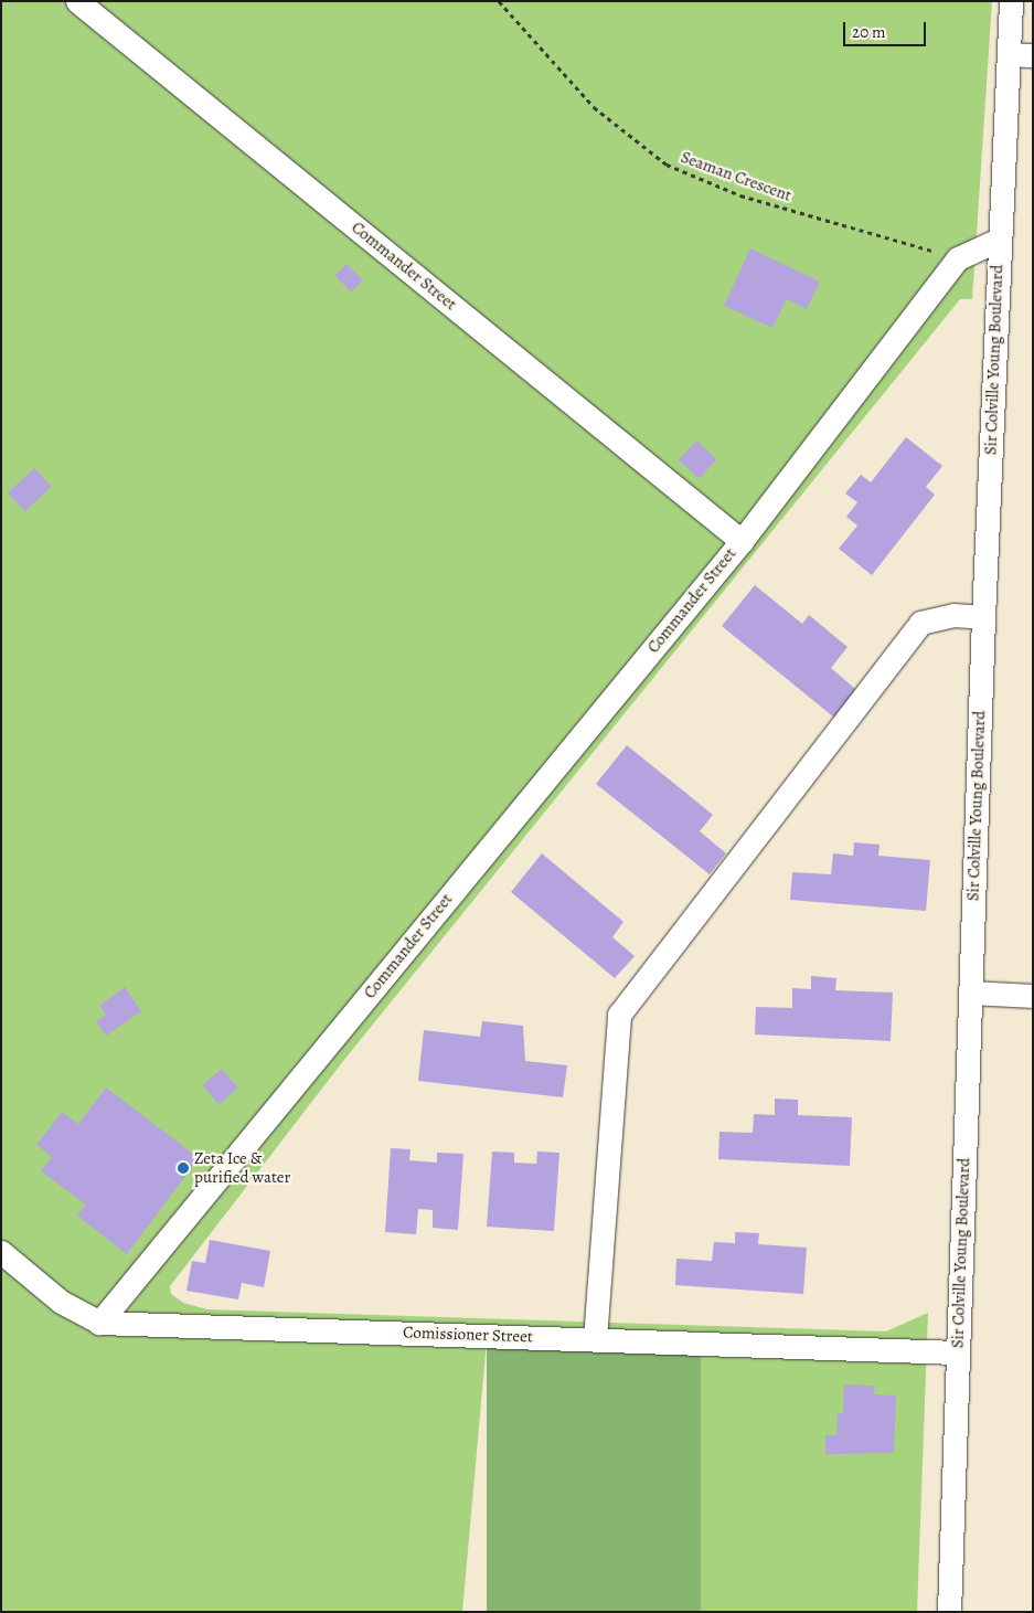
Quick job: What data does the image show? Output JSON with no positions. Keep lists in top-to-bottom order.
{
  "streets": {
    "street": ["Commander Street", "Sir Colville Young Boulevard", "Comissioner Street"],
    "path": ["Seaman Crescent"]
  },
  "crossings": [
    ["Commander Street", "Comissioner Street"],
    ["Sir Colville Young Boulevard", "Comissioner Street"]
  ],
  "places": ["Zeta Ice & purified water"],
  "scale_bar": "20 m"
}
